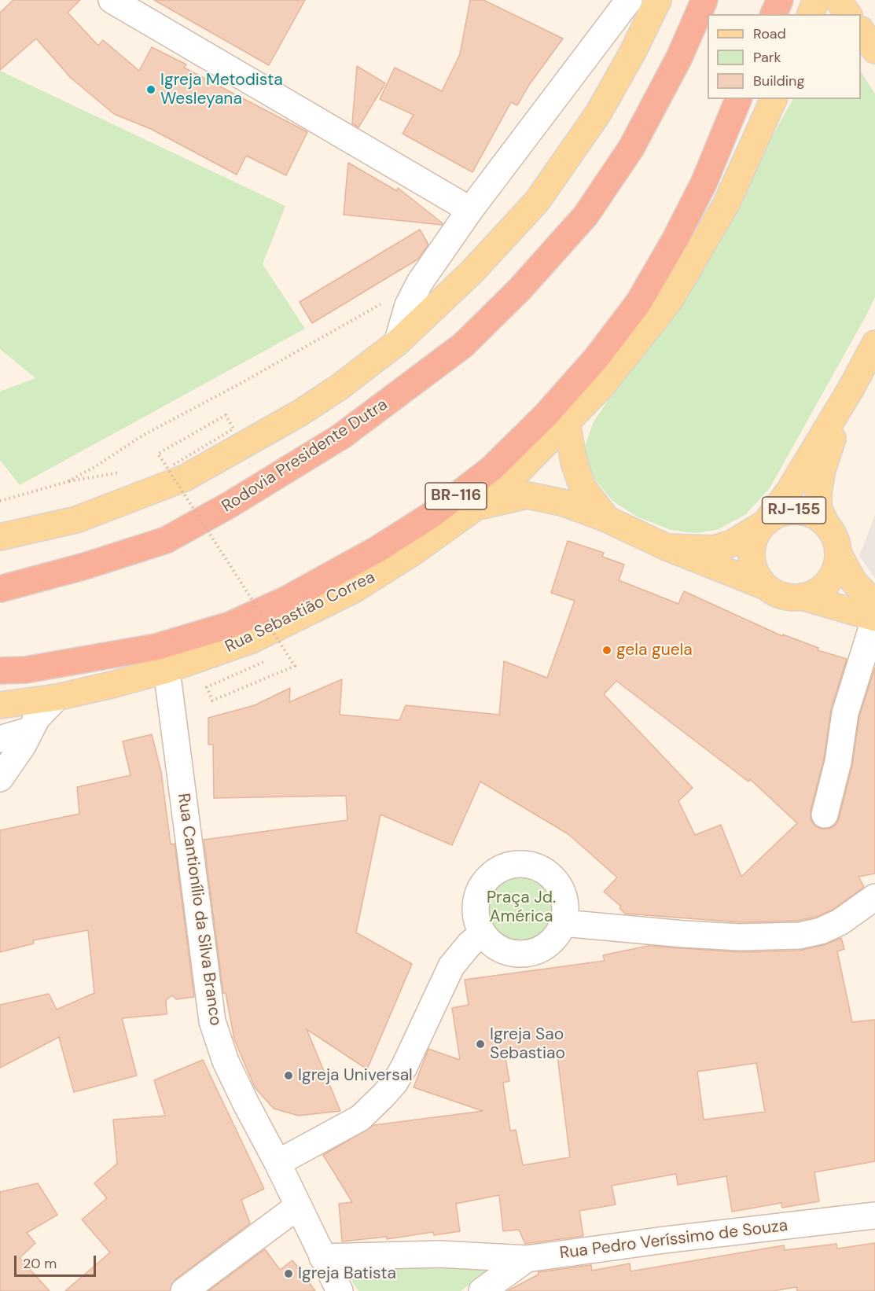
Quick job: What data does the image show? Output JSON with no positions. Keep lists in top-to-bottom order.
{
  "streets": {
    "highway": ["Rodovia Presidente Dutra", "BR-116"],
    "main road": ["RJ-155", "Rua Sebastião Correa"],
    "street": ["Rua Cantionílio da Silva Branco", "Rua Pedro Veríssimo de Souza"]
  },
  "crossings": [
    ["RJ-155", "Rua Sebastião Correa"],
    ["Rua Sebastião Correa", "Rua Cantionílio da Silva Branco"]
  ],
  "parks": ["Praça Jd. América"],
  "places": [
    "Igreja Metodista Wesleyana",
    "gela guela",
    "Igreja Sao Sebastiao",
    "Igreja Universal",
    "Igreja Batista"
  ],
  "legend": ["Road", "Park", "Building"],
  "scale_bar": "20 m"
}
